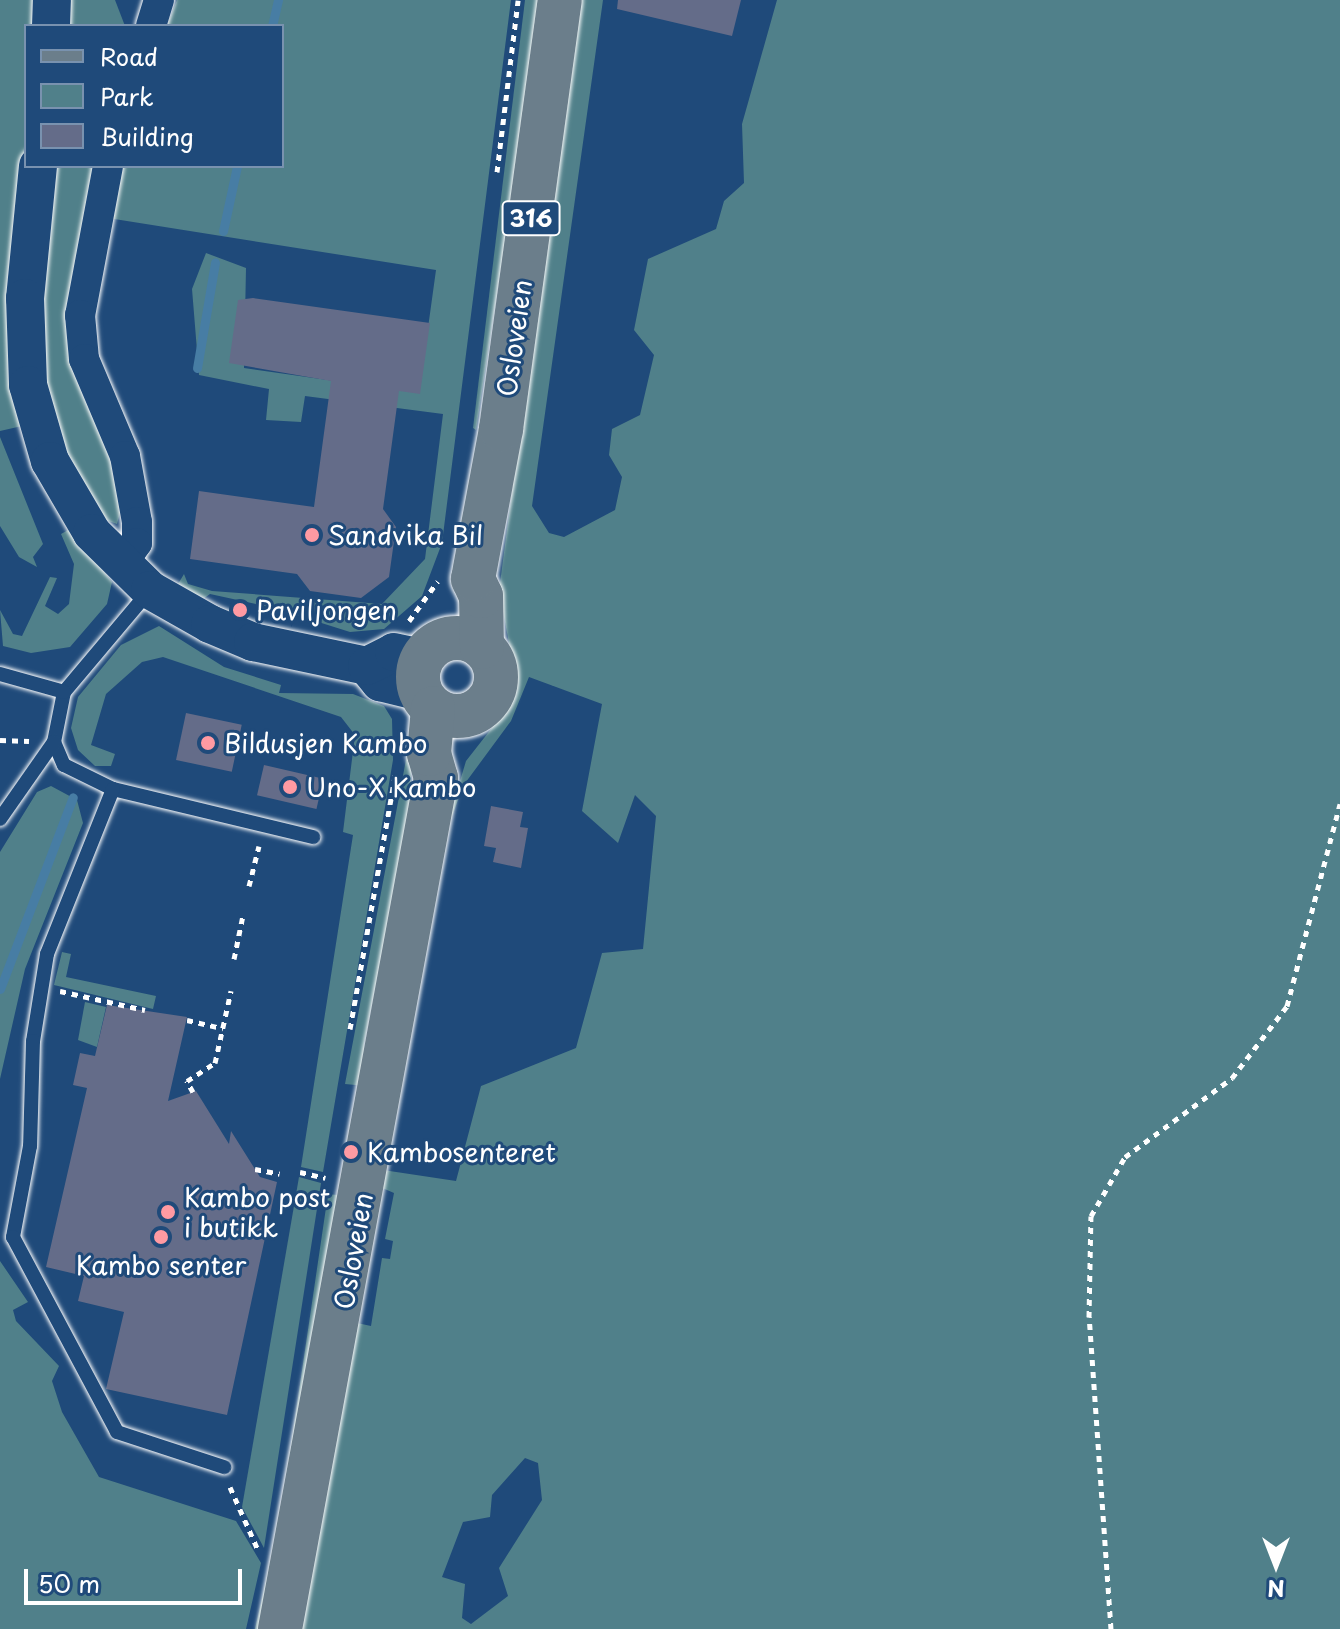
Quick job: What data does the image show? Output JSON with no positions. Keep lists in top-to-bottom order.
{
  "streets": {
    "main road": ["316", "Osloveien"]
  },
  "places": [
    "Sandvika Bil",
    "Paviljongen",
    "Bildusjen Kambo",
    "Uno-X Kambo",
    "Kambosenteret",
    "Kambo post i butikk",
    "Kambo senter"
  ],
  "legend": ["Road", "Park", "Building"],
  "scale_bar": "50 m",
  "north": "bottom"
}
